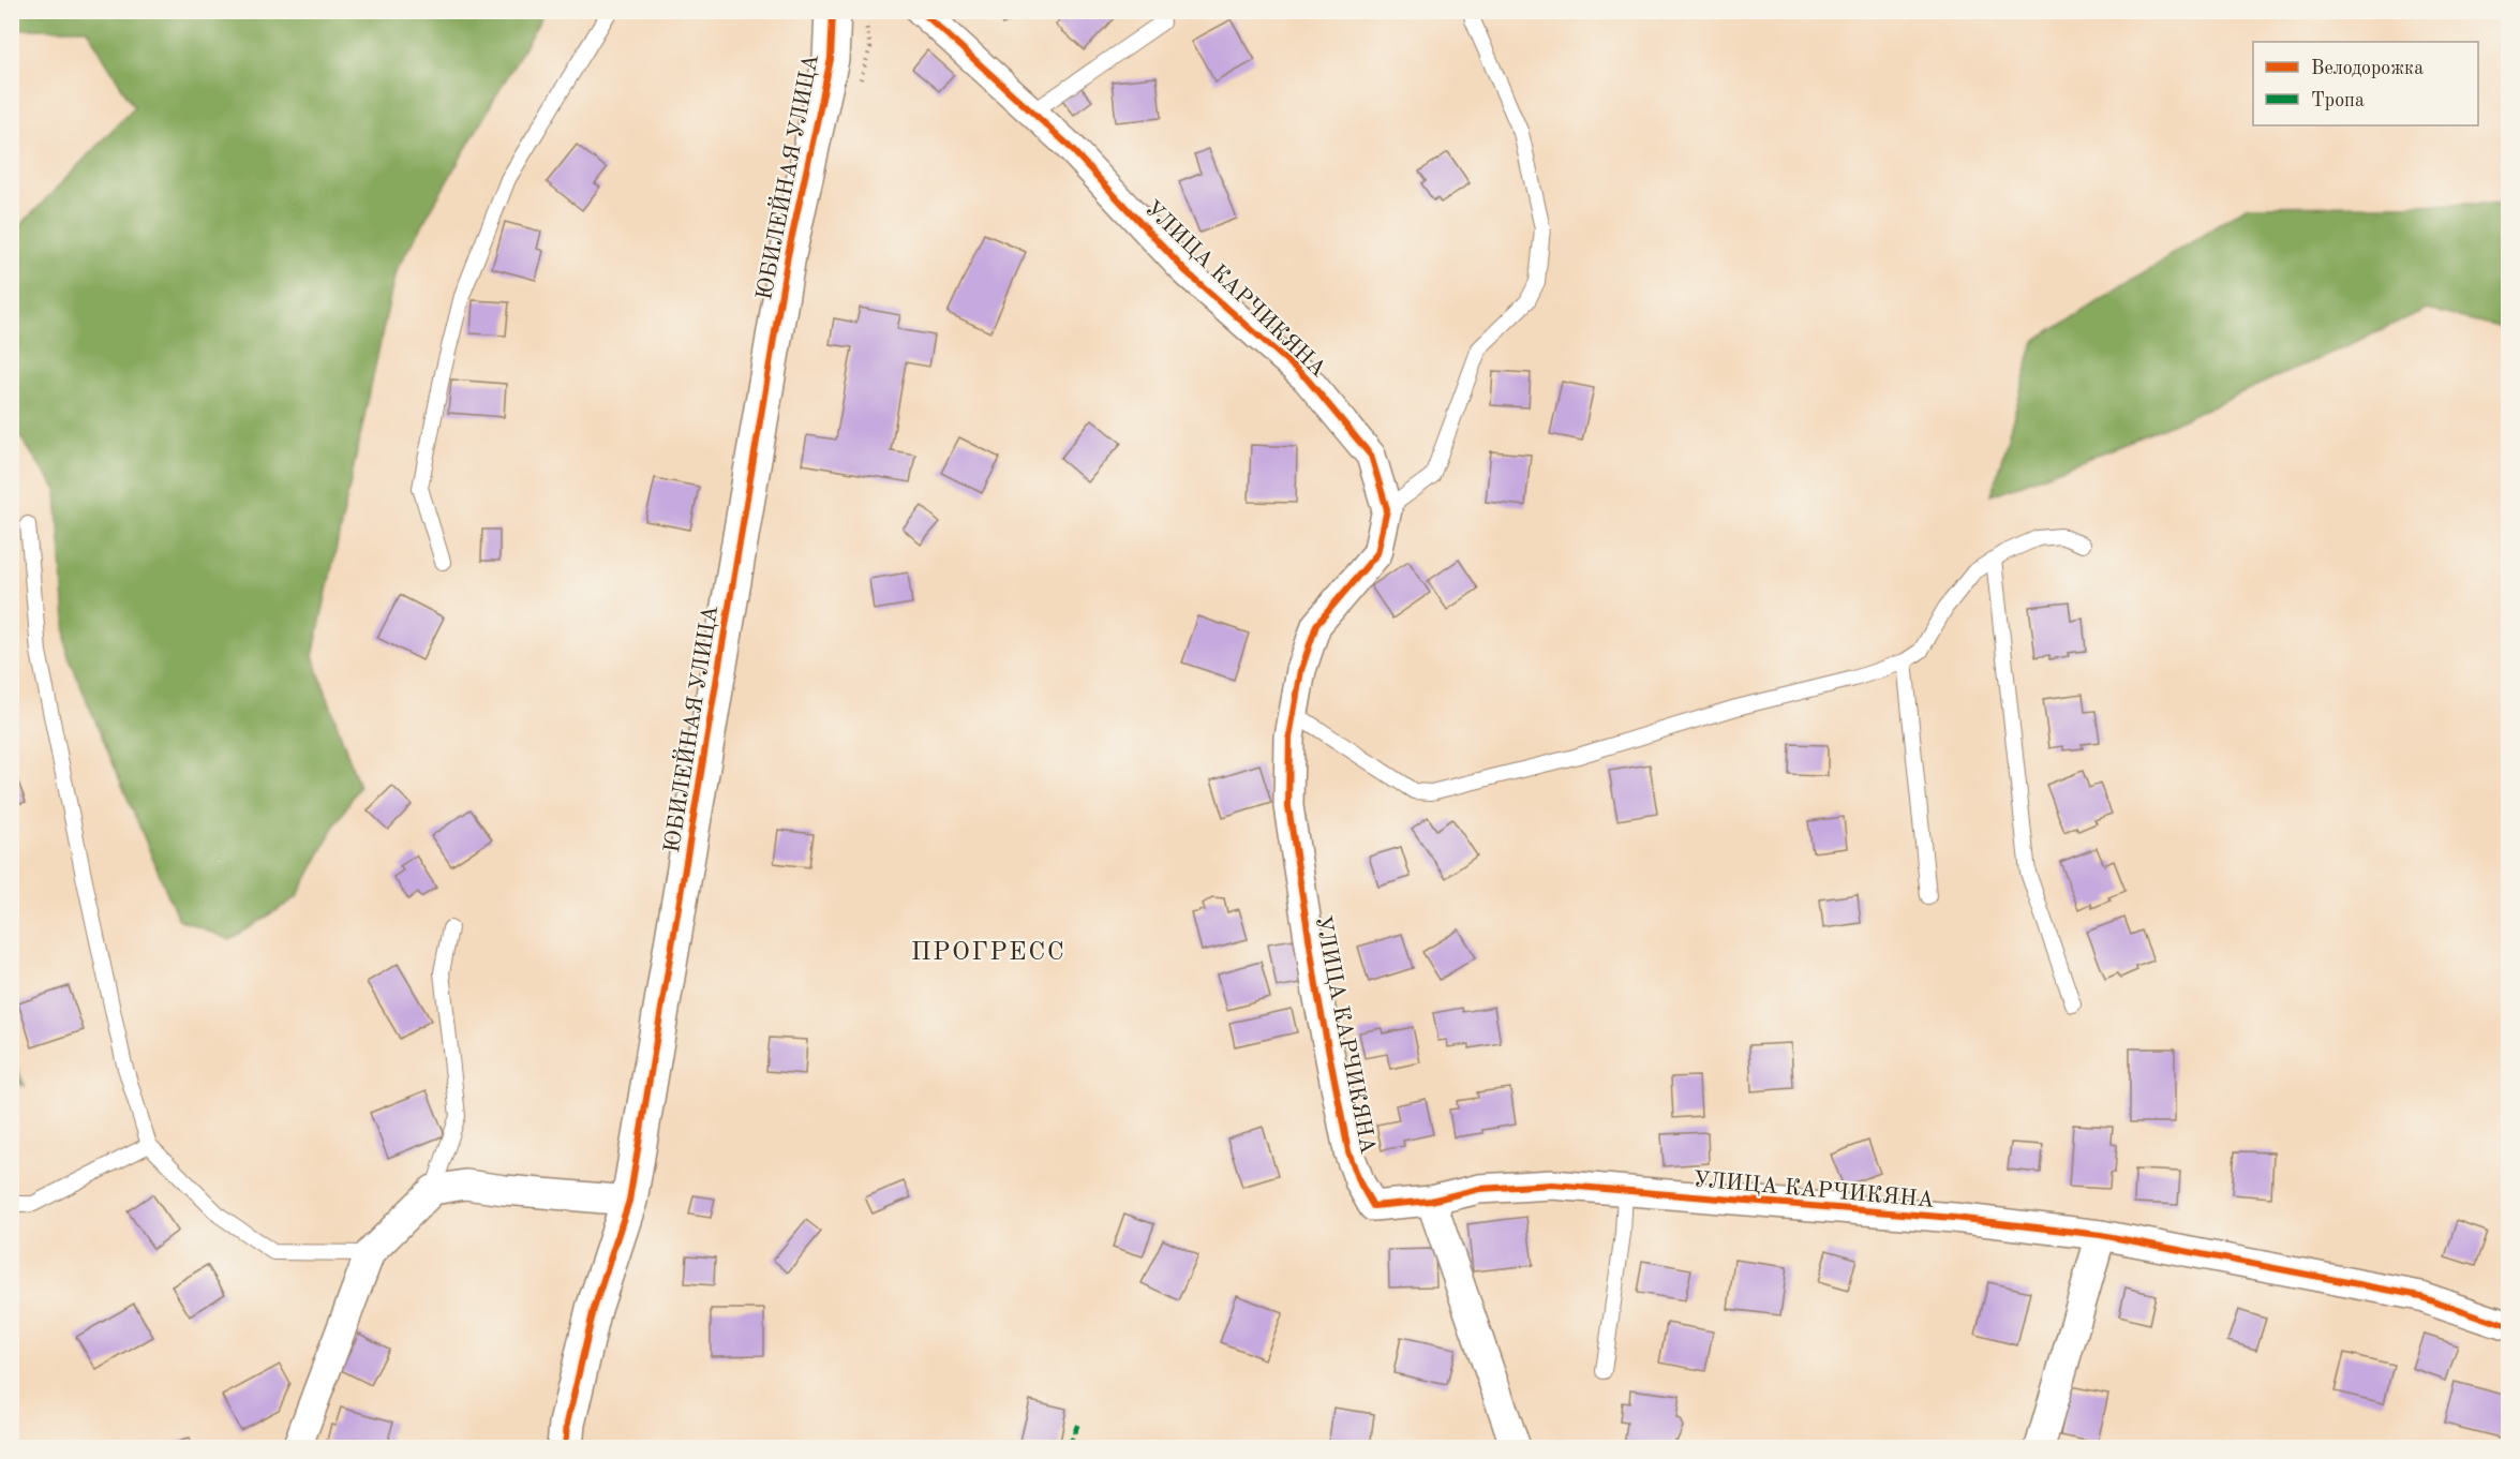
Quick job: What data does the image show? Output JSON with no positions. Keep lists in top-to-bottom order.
{
  "streets": {
    "street": ["ЮБИЛЕЙНАЯ УЛИЦА", "УЛИЦА КАРЧИКЯНА"]
  },
  "districts": ["ПРОГРЕСС"],
  "legend": ["Велодорожка", "Тропа"]
}
